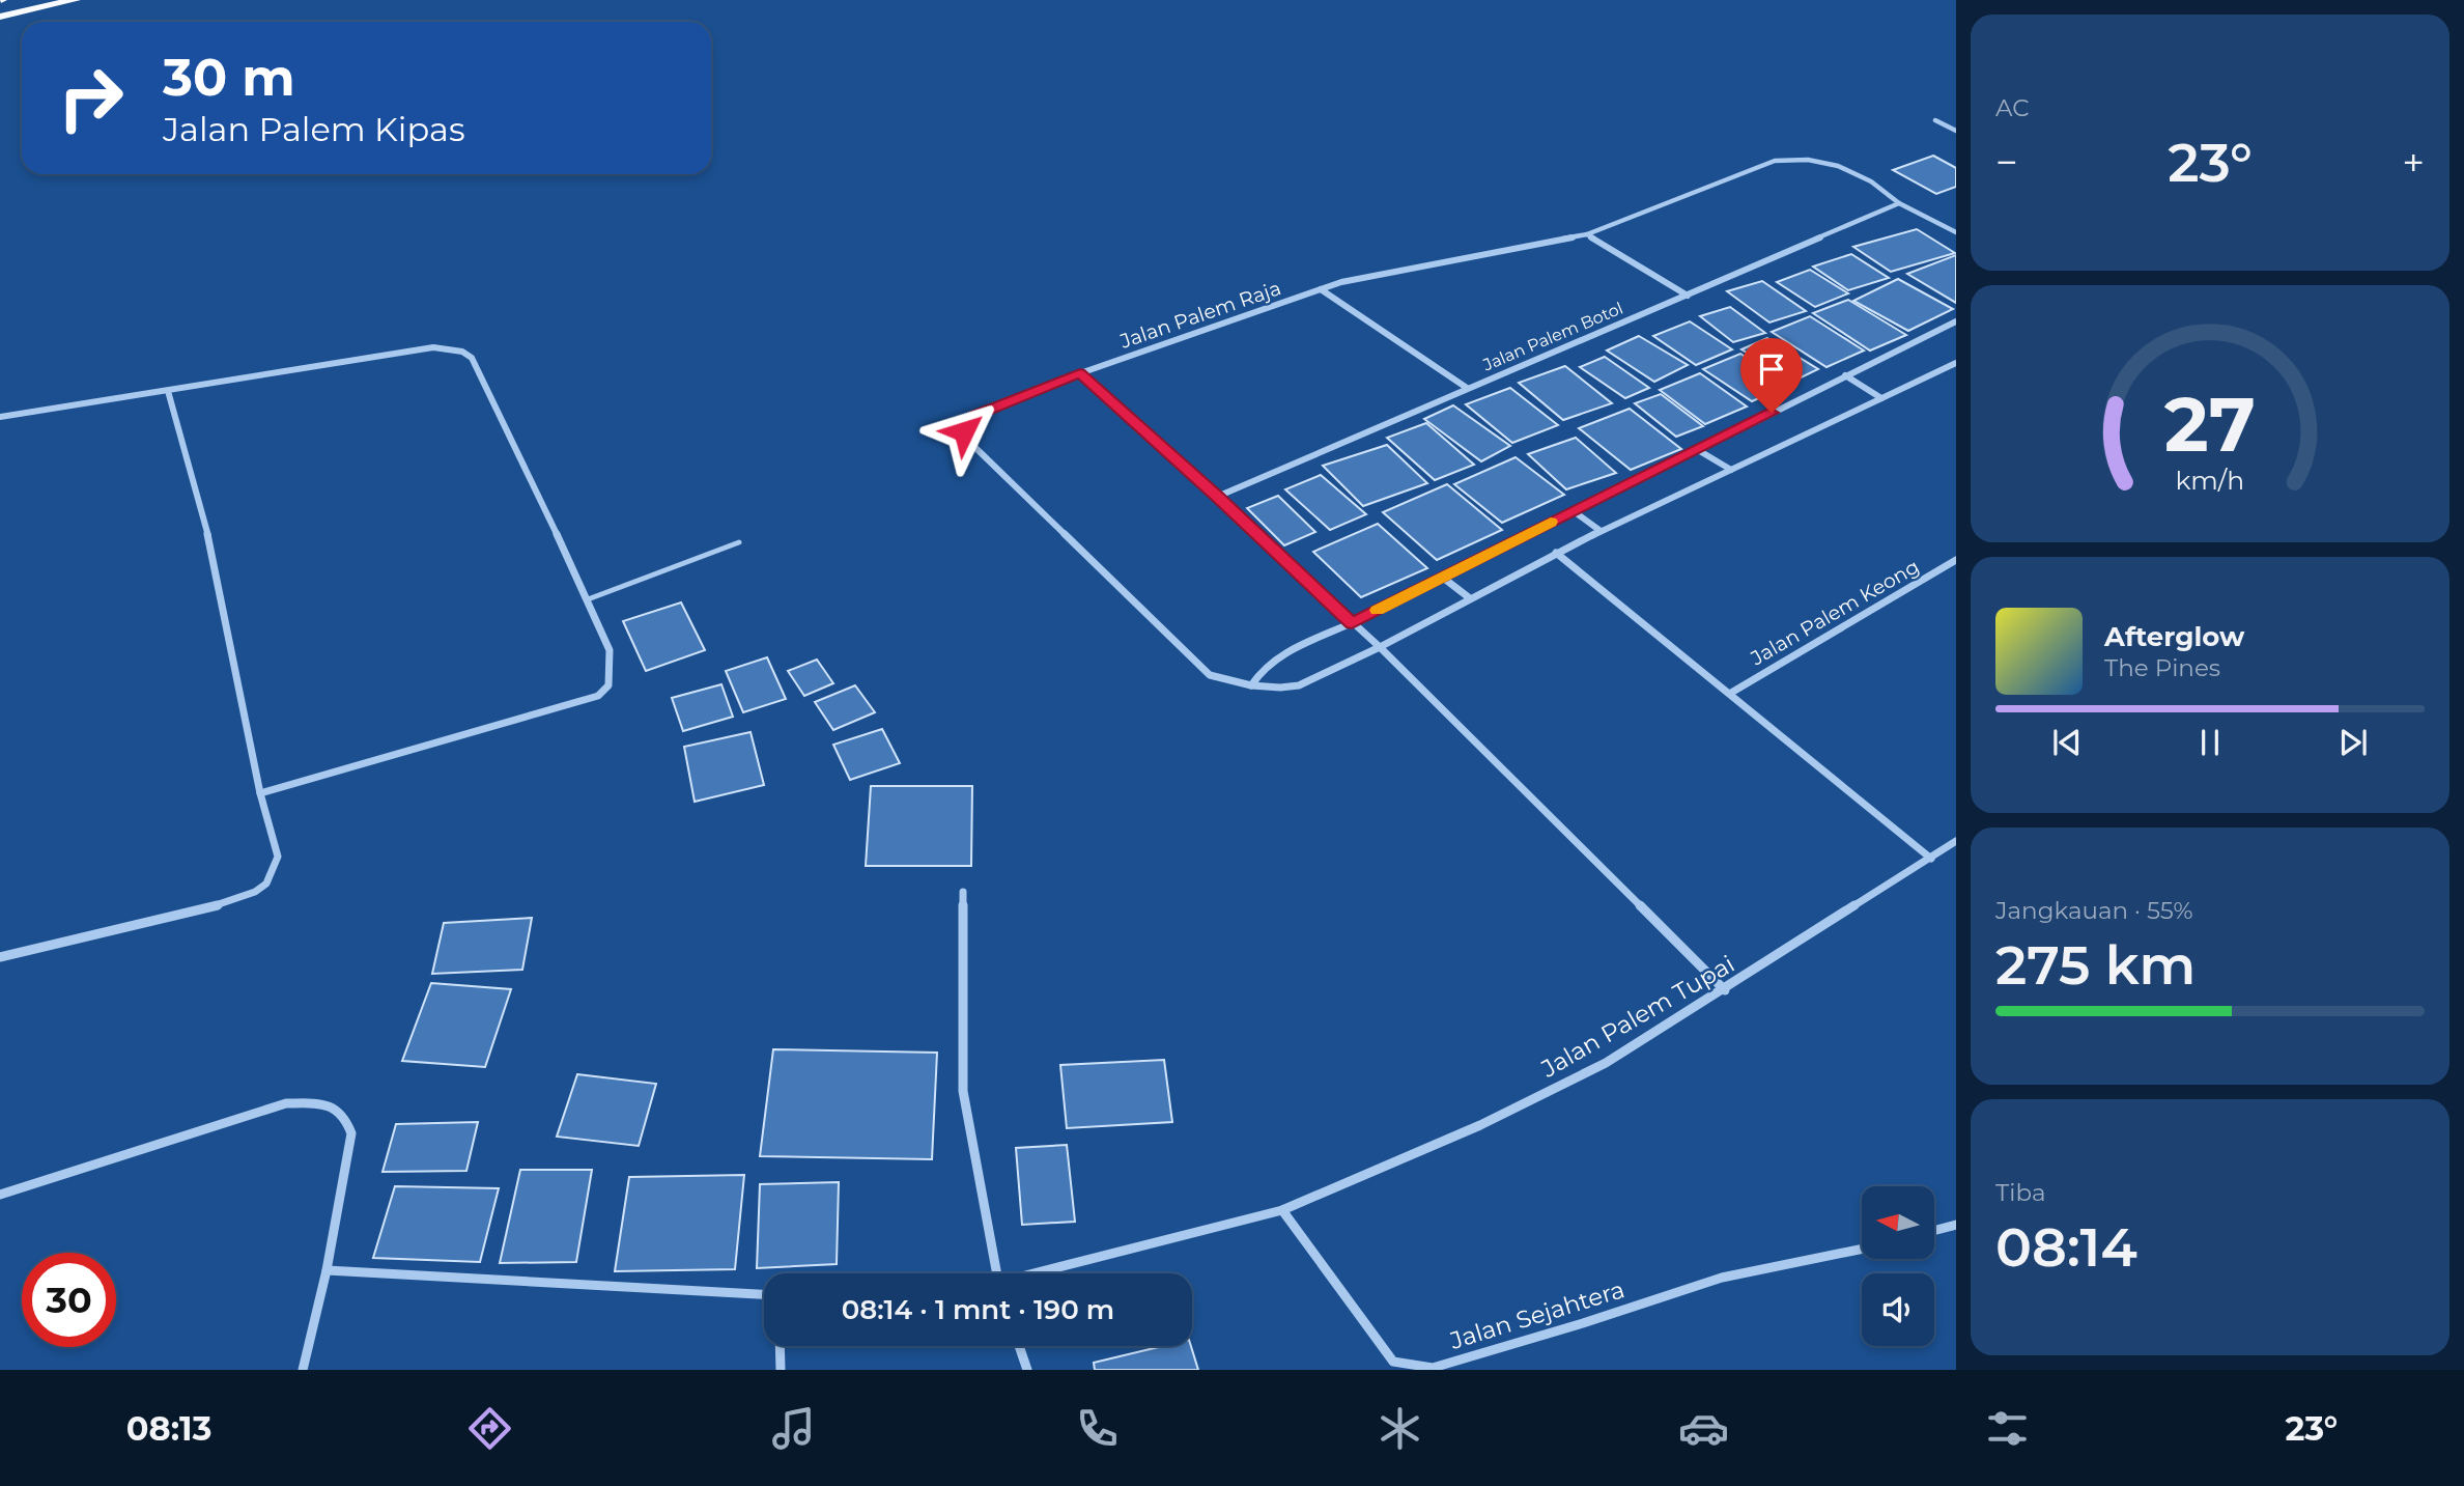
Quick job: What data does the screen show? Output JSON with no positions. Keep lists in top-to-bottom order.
{
  "streets": {
    "street": [
      "Jalan Palem Raja",
      "Jalan Palem Botol",
      "Jalan Palem Keong",
      "Jalan Palem Tupai",
      "Jalan Sejahtera"
    ]
  },
  "crossings": [
    ["Jalan Palem Raja", "Jalan Palem Botol"],
    ["Jalan Palem Tupai", "Jalan Sejahtera"]
  ],
  "north": "left",
  "page": {
    "tile": [
      "AC",
      ["Jangkauan · 55%", "275 km"],
      ["Tiba", "08:14"]
    ],
    "turn": ["30 m", "Jalan Palem Kipas"],
    "heat": ["−", "23°", "+"],
    "song": ["Afterglow", "The Pines"],
    "limit": "30",
    "trip": "08:14 · 1 mnt · 190 m",
    "tabs": ["08:13", "23°"],
    "gauge": ["27", "km/h"]
  }
}
